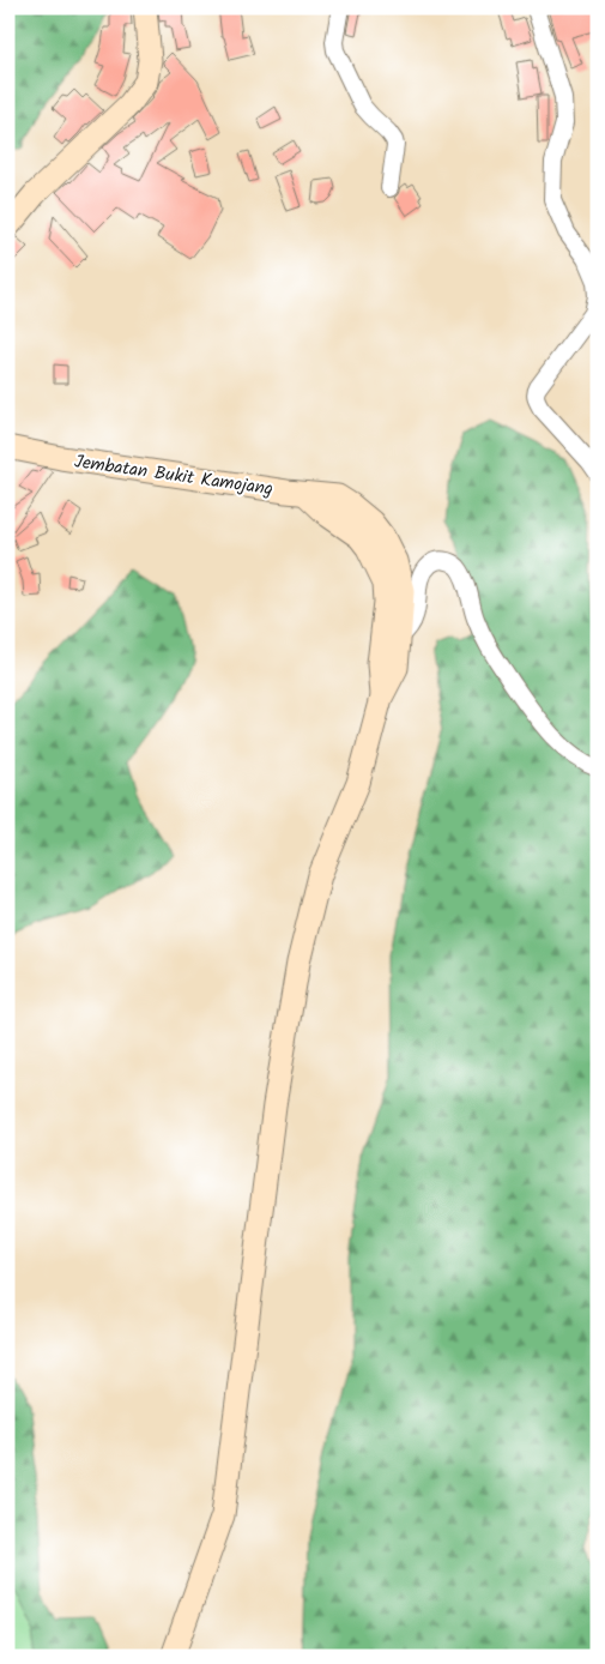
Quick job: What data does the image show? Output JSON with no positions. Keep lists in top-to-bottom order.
{
  "streets": {
    "main road": ["Jembatan Bukit Kamojang"]
  }
}
